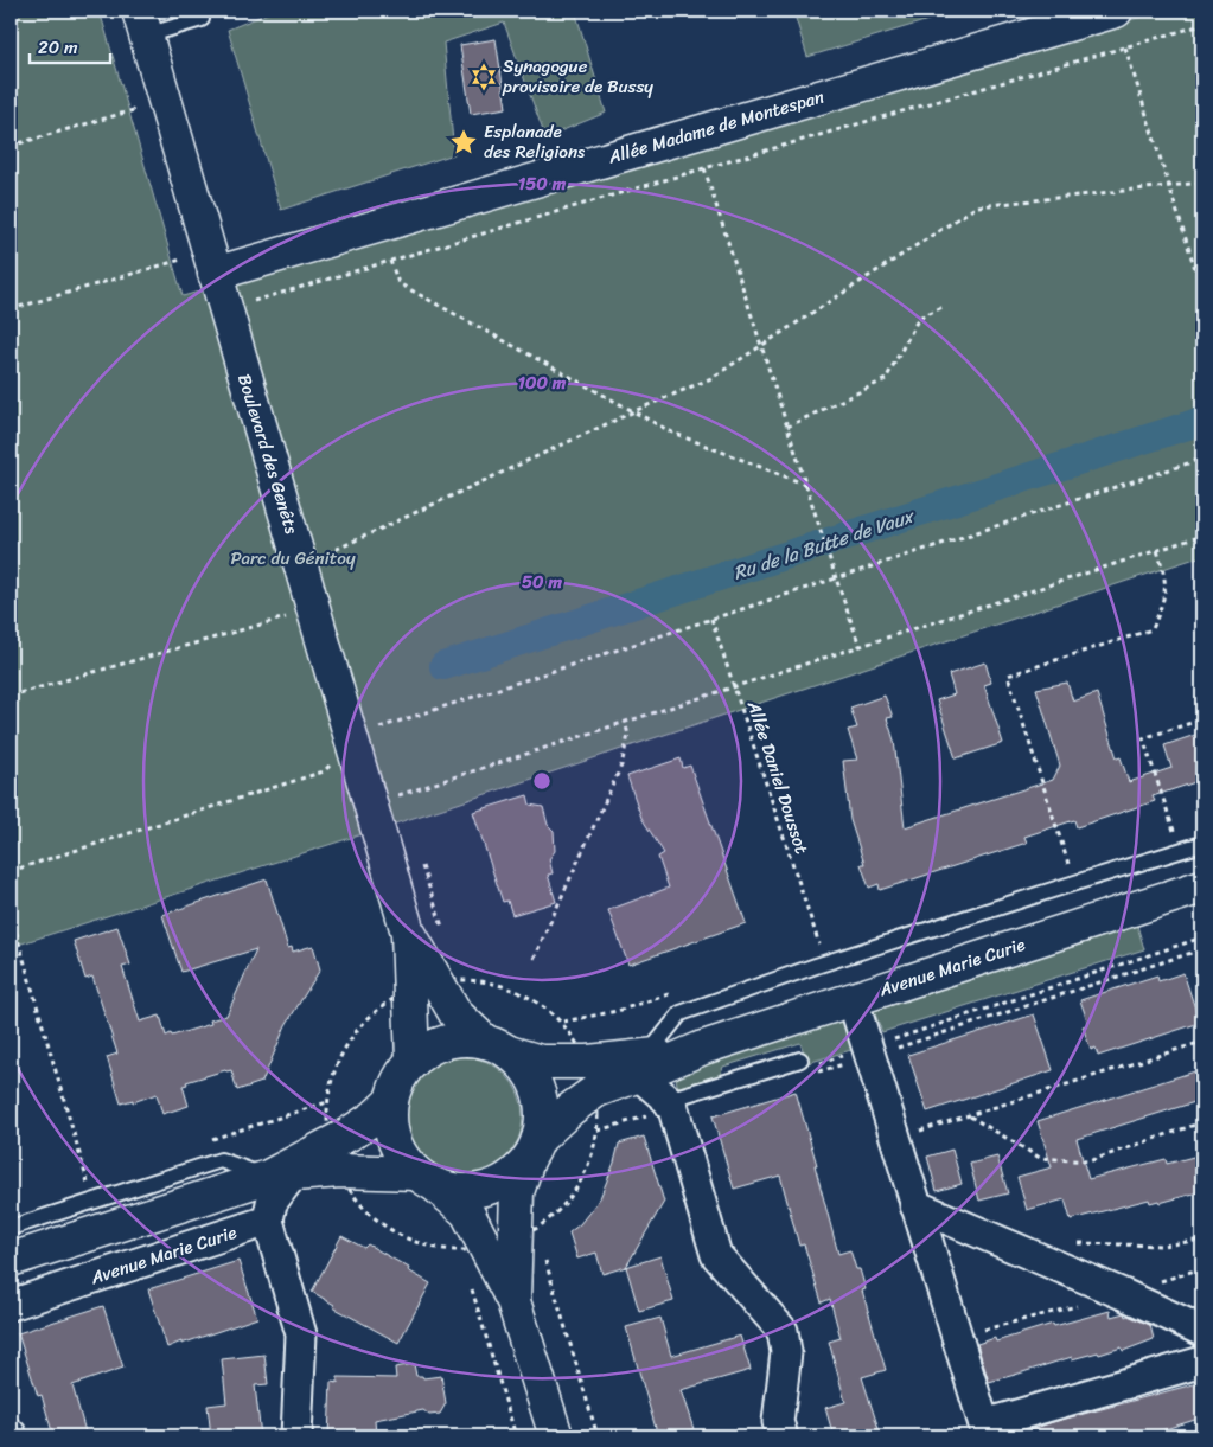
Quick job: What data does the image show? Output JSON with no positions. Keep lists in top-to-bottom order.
{
  "streets": {
    "street": ["Allée Madame de Montespan", "Boulevard des Genêts", "Avenue Marie Curie"],
    "path": ["Allée Daniel Doussot"]
  },
  "crossings": [
    ["Allée Madame de Montespan", "Boulevard des Genêts"],
    ["Boulevard des Genêts", "Avenue Marie Curie"]
  ],
  "water": ["Ru de la Butte de Vaux"],
  "parks": ["Parc du Génitoy"],
  "places": {
    "synagogue": ["Synagogue provisoire de Bussy"],
    "place": ["Esplanade des Religions"]
  },
  "scale_bar": "20 m",
  "rings": ["150 m", "100 m", "50 m"]
}
